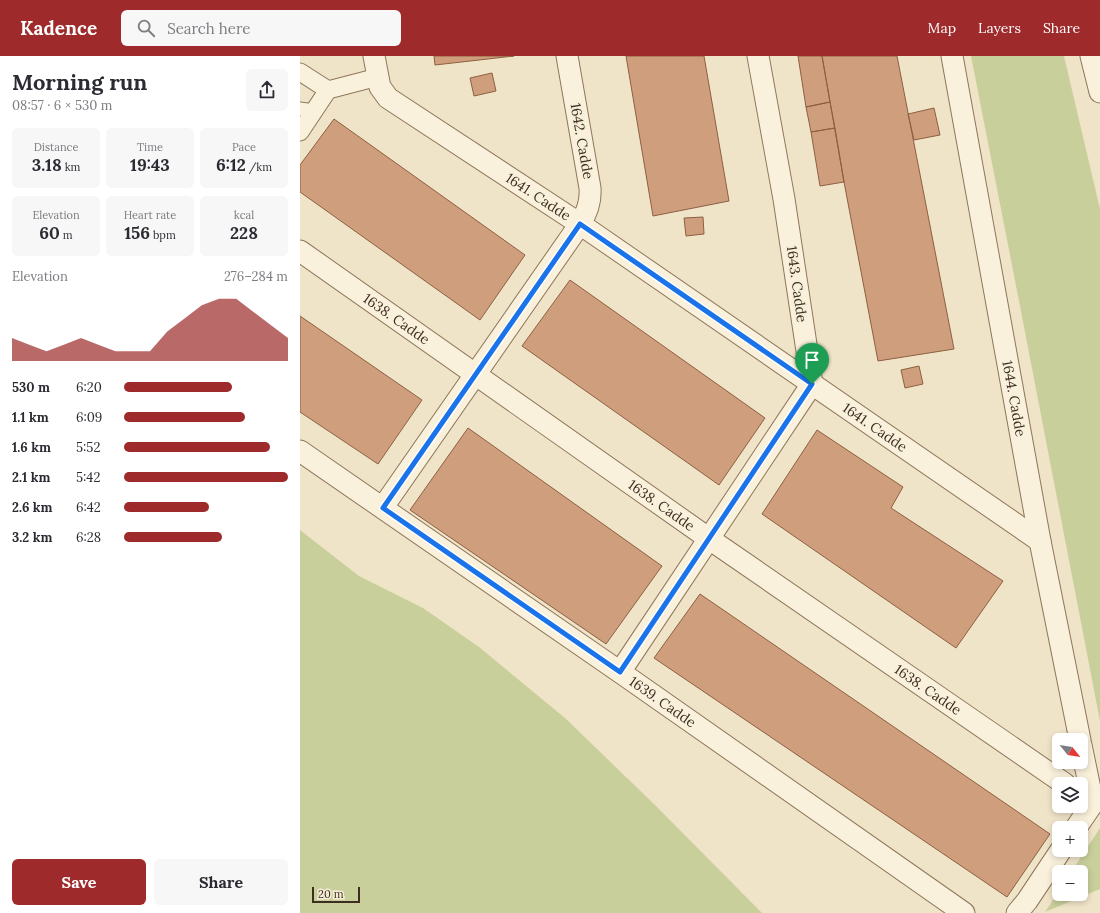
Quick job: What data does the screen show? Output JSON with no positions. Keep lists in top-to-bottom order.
{
  "streets": {
    "street": [
      "1642. Cadde",
      "1641. Cadde",
      "1643. Cadde",
      "1638. Cadde",
      "1644. Cadde",
      "1639. Cadde"
    ]
  },
  "crossings": [
    ["1642. Cadde", "1641. Cadde"],
    ["1642. Cadde", "1638. Cadde"],
    ["1642. Cadde", "1639. Cadde"],
    ["1641. Cadde", "1643. Cadde"],
    ["1641. Cadde", "1644. Cadde"]
  ],
  "scale_bar": "20 m",
  "north": "bottom right",
  "page": {
    "header": "Kadence",
    "search": "Search here",
    "nav": ["Map", "Layers", "Share"],
    "heading": ["Morning run", "08:57 · 6 × 530 m"],
    "stats": [
      ["Distance", "3.18 km"],
      ["Time", "19:43"],
      ["Pace", "6:12 /km"],
      ["Elevation", "60 m"],
      ["Heart rate", "156 bpm"],
      ["kcal", "228"]
    ],
    "chart": ["Elevation", "276–284 m"],
    "list": [
      {
        "name": "530 m",
        "note": "6:20"
      },
      {
        "name": "1.1 km",
        "note": "6:09"
      },
      {
        "name": "1.6 km",
        "note": "5:52"
      },
      {
        "name": "2.1 km",
        "note": "5:42"
      },
      {
        "name": "2.6 km",
        "note": "6:42"
      },
      {
        "name": "3.2 km",
        "note": "6:28"
      }
    ],
    "map_buttons": ["+", "−"],
    "buttons": ["Save", "Share"],
    "scale": "20 m"
  }
}
